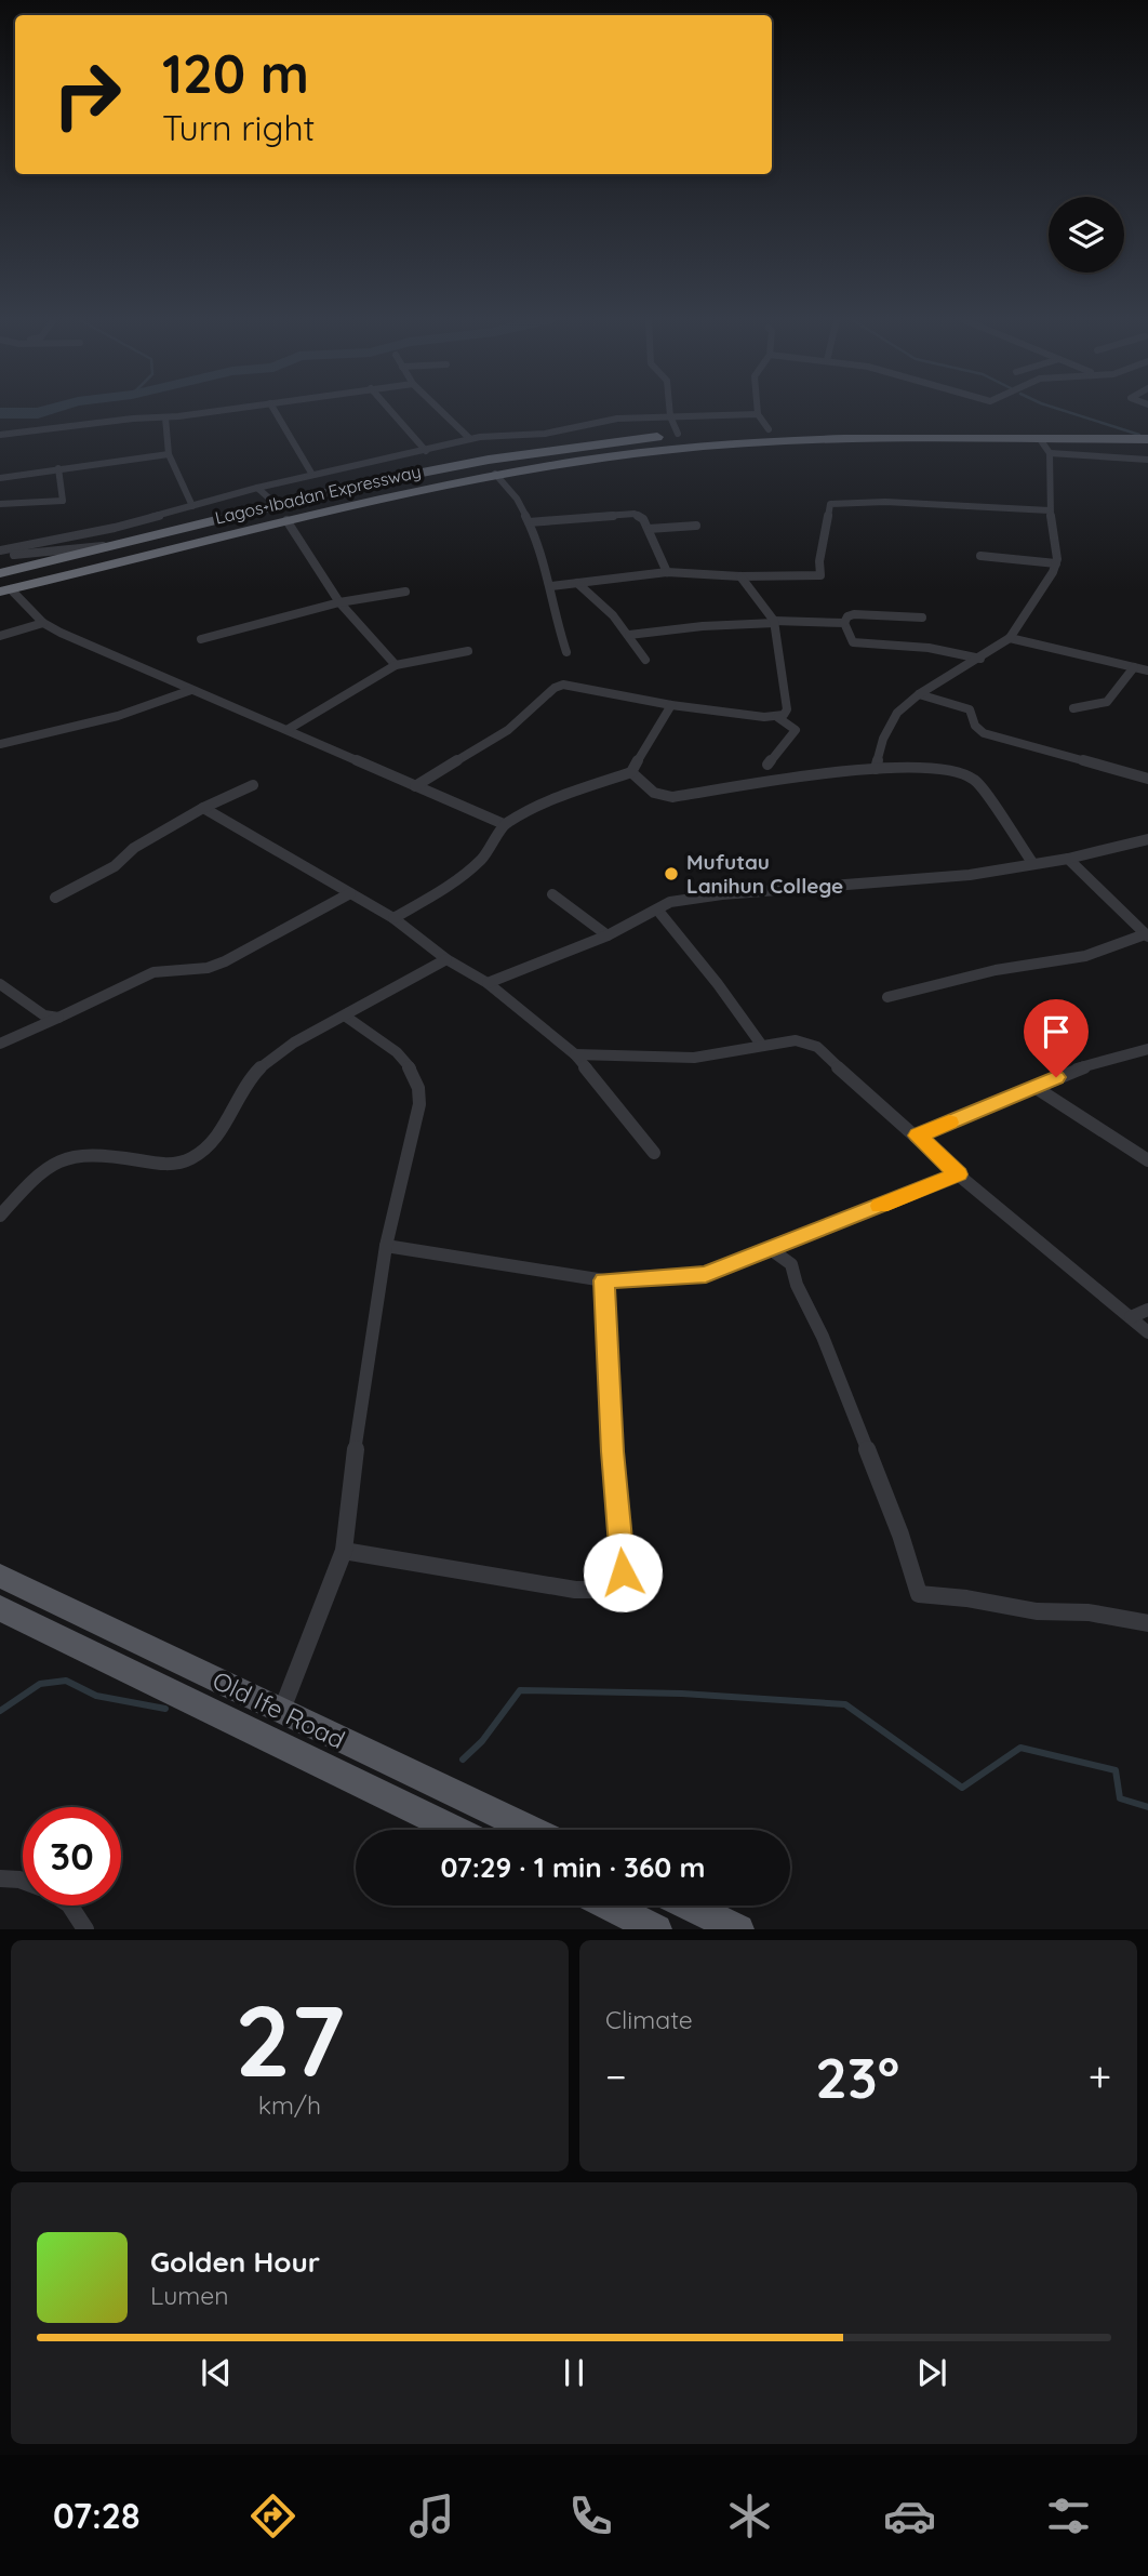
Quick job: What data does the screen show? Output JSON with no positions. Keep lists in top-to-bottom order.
{
  "streets": {
    "highway": ["Lagos-Ibadan Expressway"],
    "main road": ["Old Ife Road"]
  },
  "places": ["Mufutau Lanihun College"],
  "page": {
    "turn": ["120 m", "Turn right"],
    "limit": "30",
    "trip": "07:29 · 1 min · 360 m",
    "tile": [
      ["27", "km/h"],
      "Climate"
    ],
    "heat": ["−", "23°", "+"],
    "song": ["Golden Hour", "Lumen"],
    "tabs": "07:28"
  }
}
